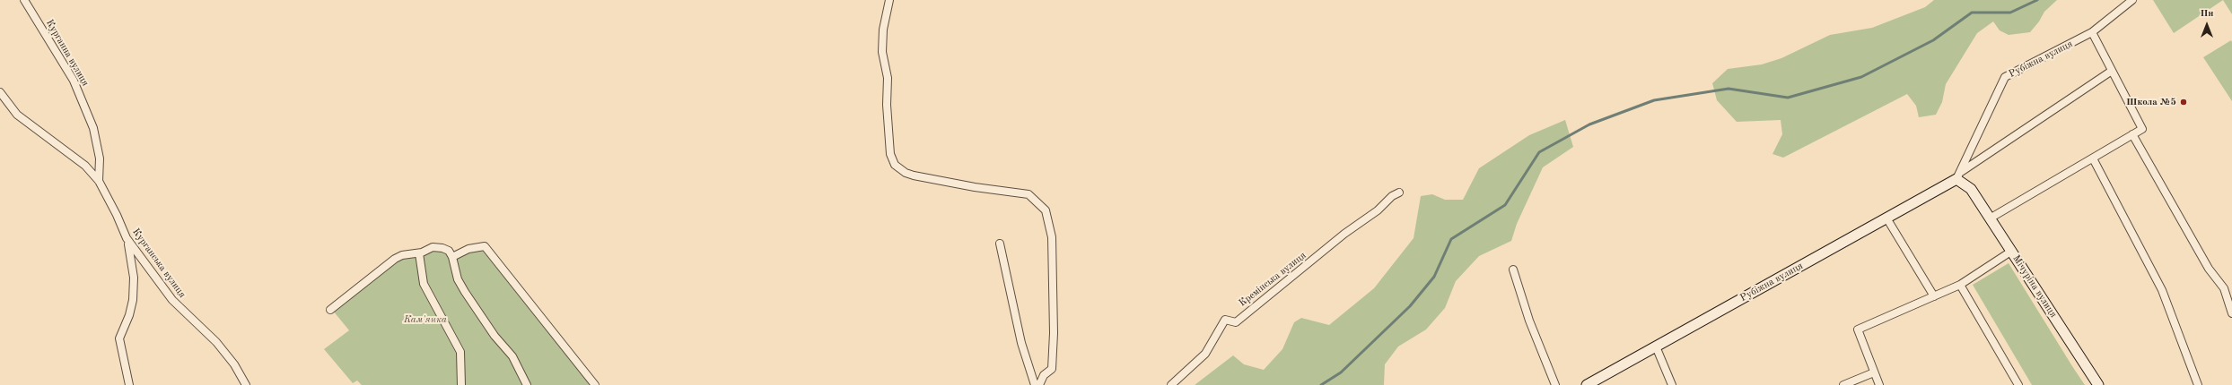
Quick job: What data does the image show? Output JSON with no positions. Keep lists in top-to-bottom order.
{
  "streets": {
    "street": [
      "Курганна вулиця",
      "Рубіжна вулиця",
      "Курганська вулиця",
      "Кремінська вулиця",
      "Мічуріна вулиця"
    ]
  },
  "crossings": [
    ["Курганна вулиця", "Курганська вулиця"],
    ["Рубіжна вулиця", "Мічуріна вулиця"]
  ],
  "parks": ["Кам'янка"],
  "places": ["Школа №5"],
  "north": "top"
}
